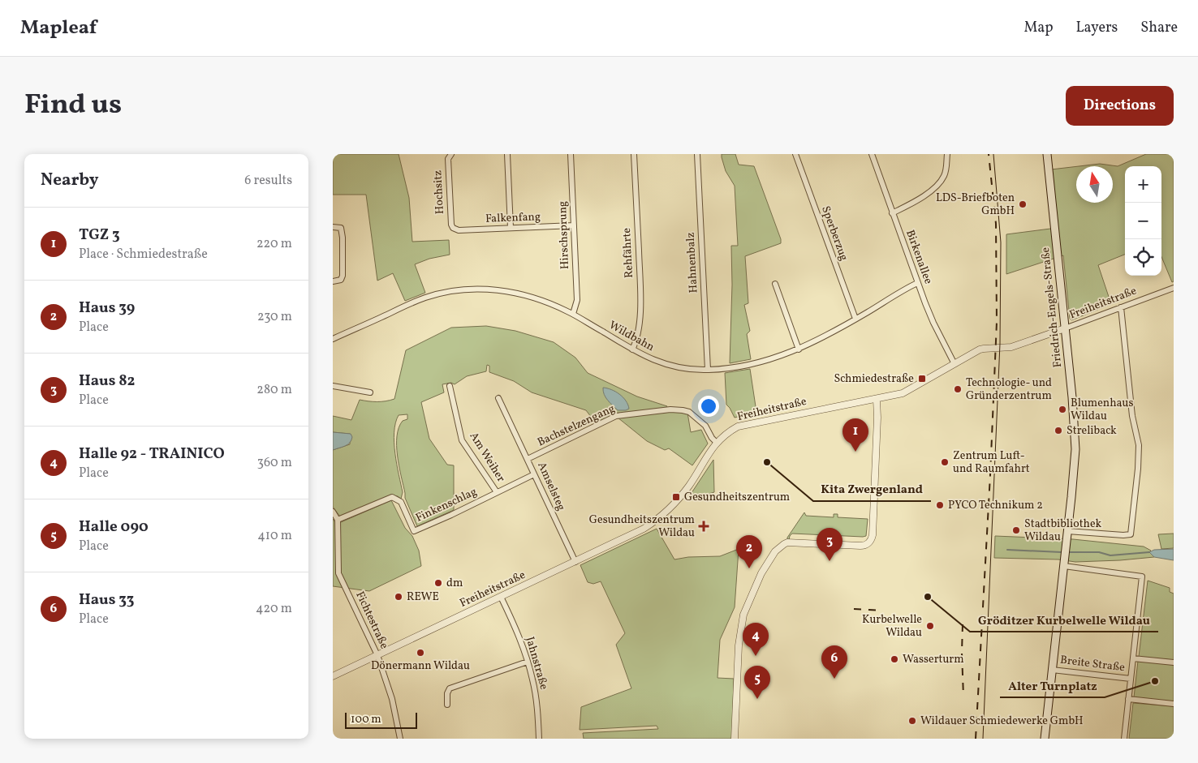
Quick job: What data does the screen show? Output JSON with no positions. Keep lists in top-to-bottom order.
{
  "streets": {
    "main road": ["Friedrich-Engels-Straße"],
    "street": [
      "Hochsitz",
      "Falkenfang",
      "Sperberzug",
      "Hirschsprung",
      "Rehfährte",
      "Birkenallee",
      "Hahnenbalz",
      "Freiheitstraße",
      "Wildbahn",
      "Bachstelzengang",
      "Am Weiher",
      "Amselsteg",
      "Finkenschlag",
      "Fichtestraße",
      "Jahnstraße",
      "Breite Straße"
    ]
  },
  "crossings": [
    ["Hochsitz", "Falkenfang"],
    ["Falkenfang", "Hirschsprung"],
    ["Sperberzug", "Wildbahn"],
    ["Hirschsprung", "Wildbahn"],
    ["Rehfährte", "Wildbahn"],
    ["Birkenallee", "Freiheitstraße"],
    ["Birkenallee", "Wildbahn"],
    ["Hahnenbalz", "Wildbahn"],
    ["Freiheitstraße", "Friedrich-Engels-Straße"],
    ["Freiheitstraße", "Bachstelzengang"],
    ["Freiheitstraße", "Amselsteg"],
    ["Freiheitstraße", "Fichtestraße"],
    ["Freiheitstraße", "Jahnstraße"],
    ["Friedrich-Engels-Straße", "Breite Straße"],
    ["Bachstelzengang", "Amselsteg"],
    ["Am Weiher", "Finkenschlag"],
    ["Amselsteg", "Finkenschlag"],
    ["Finkenschlag", "Fichtestraße"]
  ],
  "places": {
    "other": [
      "LDS-Briefboten GmbH",
      "Technologie- und Gründerzentrum",
      "Blumenhaus Wildau",
      "Streliback",
      "Kita Zwergenland",
      "Zentrum Luft- und Raumfahrt",
      "PYCO Technikum 2",
      "Stadtbibliothek Wildau",
      "dm",
      "REWE",
      "Gröditzer Kurbelwelle Wildau",
      "Kurbelwelle Wildau",
      "Dönermann Wildau",
      "Wasserturm",
      "Alter Turnplatz",
      "Wildauer Schmiedewerke GmbH"
    ],
    "transit": ["Schmiedestraße", "Gesundheitszentrum"],
    "health": ["Gesundheitszentrum Wildau"]
  },
  "scale_bar": "100 m",
  "north": "top",
  "page": {
    "header": "Mapleaf",
    "nav": ["Map", "Layers", "Share"],
    "title": "Find us",
    "buttons": "Directions",
    "heading": ["Nearby", "6 results"],
    "map_buttons": ["+", "−"],
    "list": [
      {
        "mark": "1",
        "name": "TGZ 3",
        "note": "Place · Schmiedestraße",
        "value": "220 m"
      },
      {
        "mark": "2",
        "name": "Haus 39",
        "note": "Place",
        "value": "230 m"
      },
      {
        "mark": "3",
        "name": "Haus 82",
        "note": "Place",
        "value": "280 m"
      },
      {
        "mark": "4",
        "name": "Halle 92 - TRAINICO",
        "note": "Place",
        "value": "360 m"
      },
      {
        "mark": "5",
        "name": "Halle 090",
        "note": "Place",
        "value": "410 m"
      },
      {
        "mark": "6",
        "name": "Haus 33",
        "note": "Place",
        "value": "420 m"
      }
    ],
    "pins": [
      "1",
      "3",
      "2",
      "4",
      "6",
      "5"
    ],
    "scale": "100 m"
  }
}
